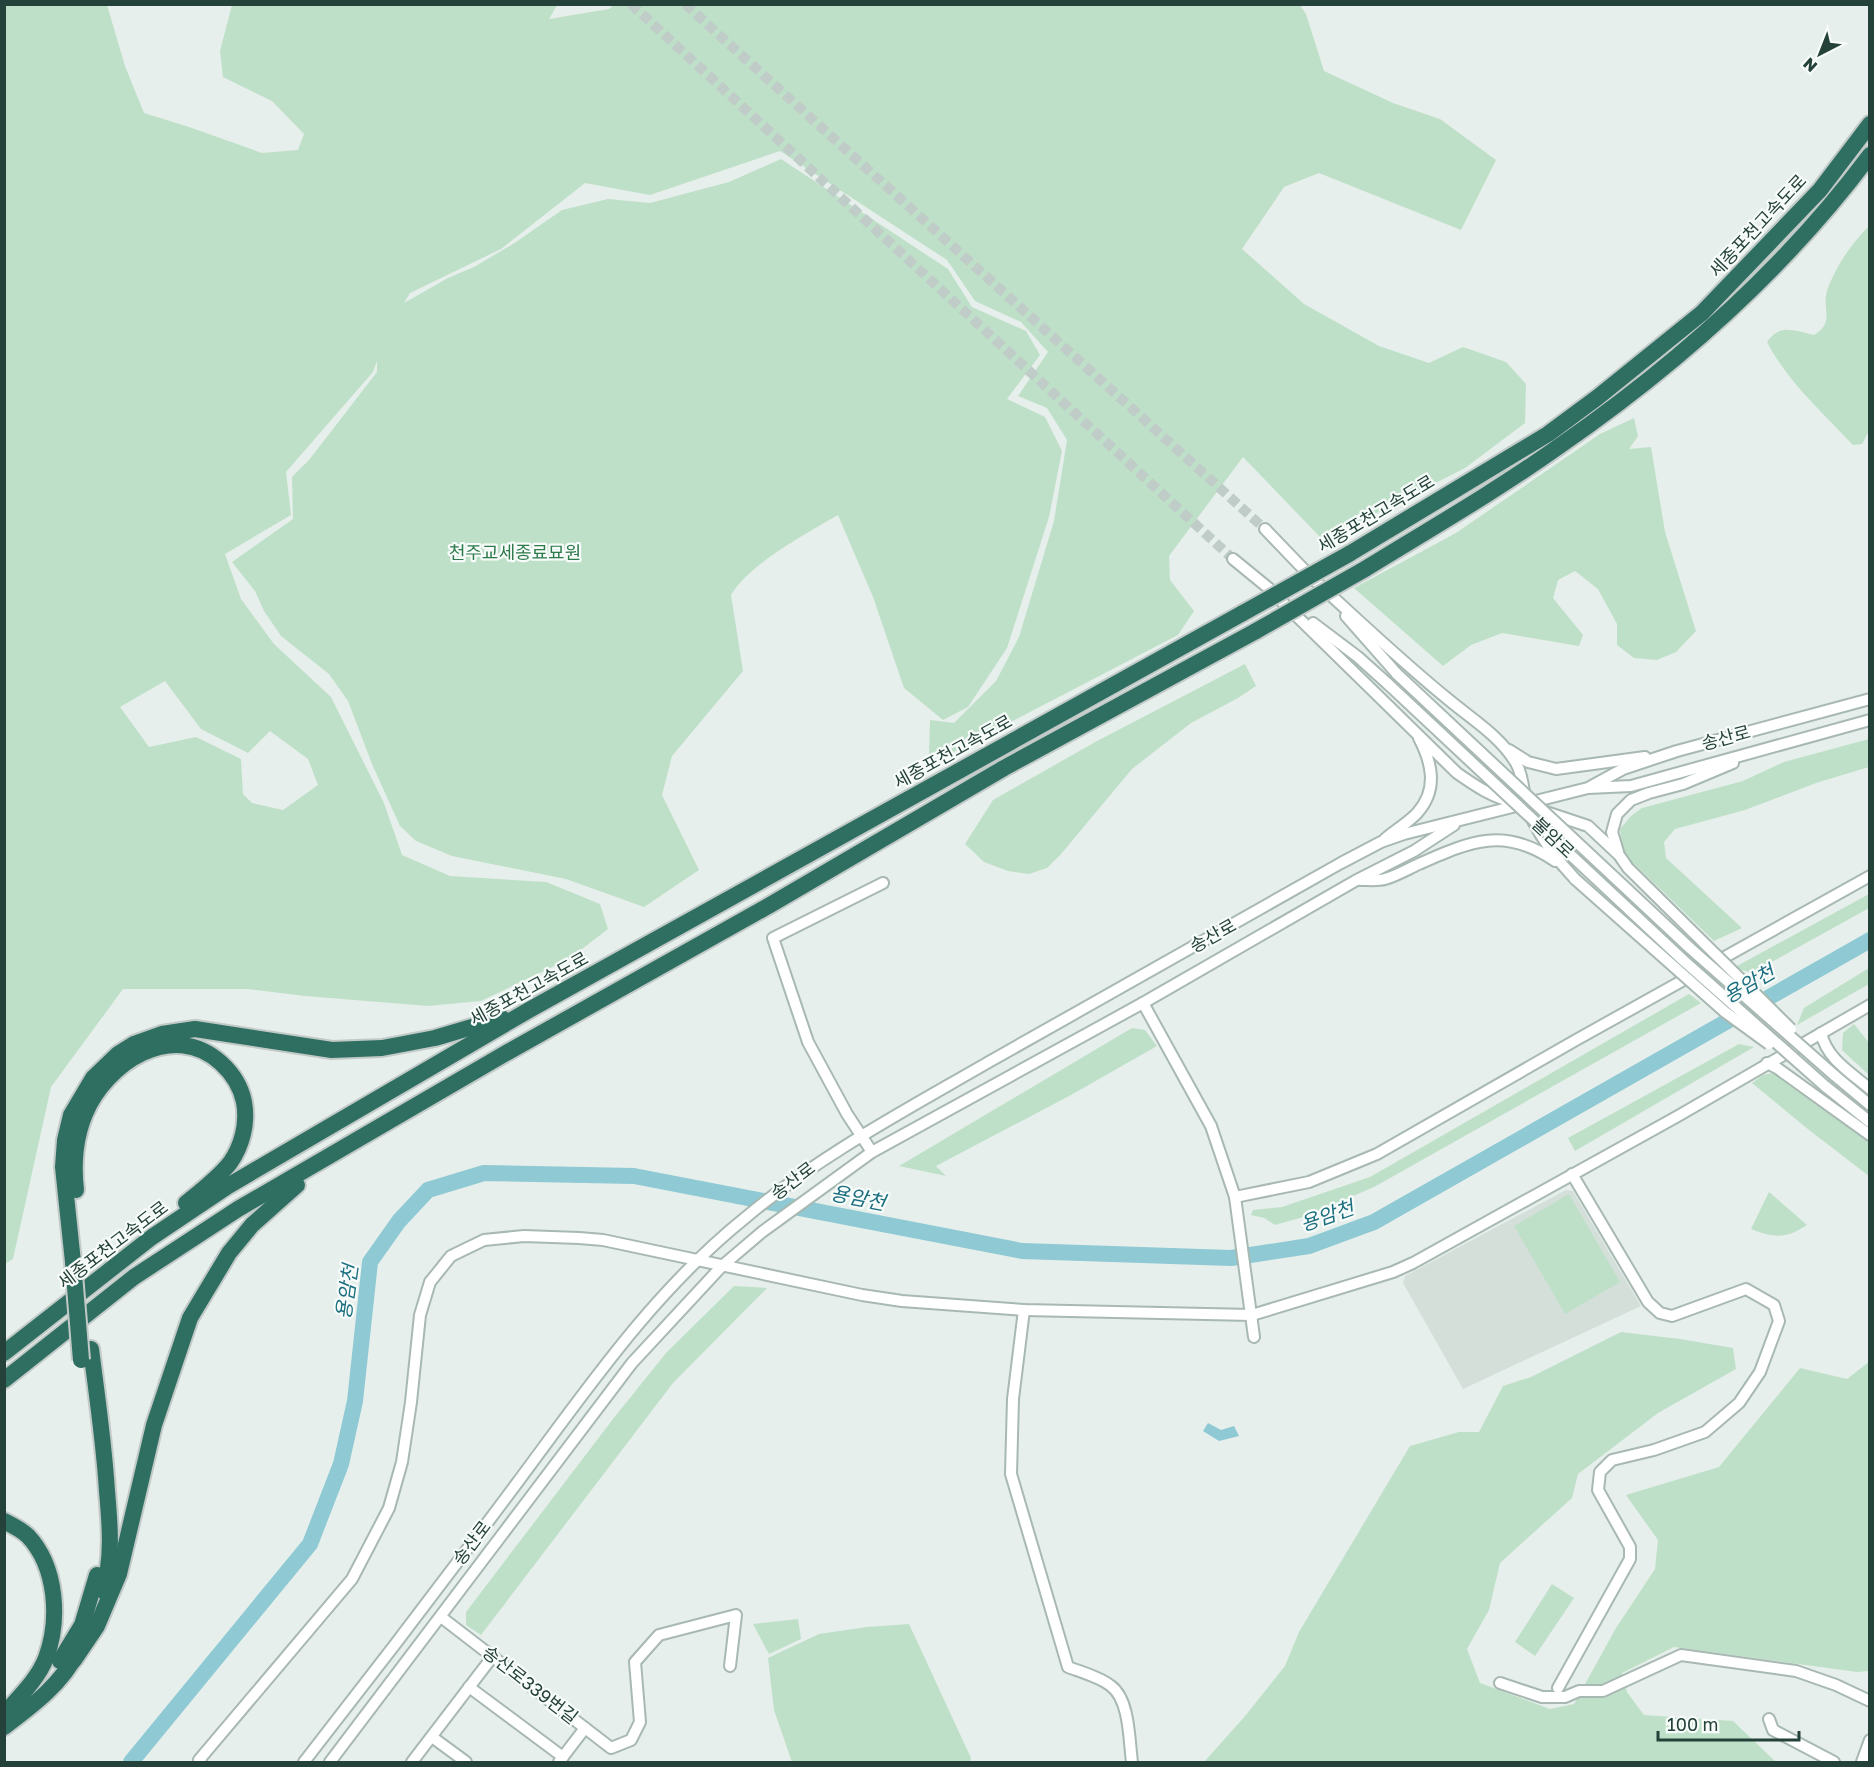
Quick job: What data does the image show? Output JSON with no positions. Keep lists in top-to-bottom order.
{
  "streets": {
    "highway": ["세종포천고속도로"],
    "street": ["송산로", "불암로", "송산로339번길"]
  },
  "crossings": [
    ["송산로", "송산로339번길"]
  ],
  "water": ["용암천"],
  "parks": ["천주교세종료묘원"],
  "scale_bar": "100 m",
  "north": "bottom left"
}
